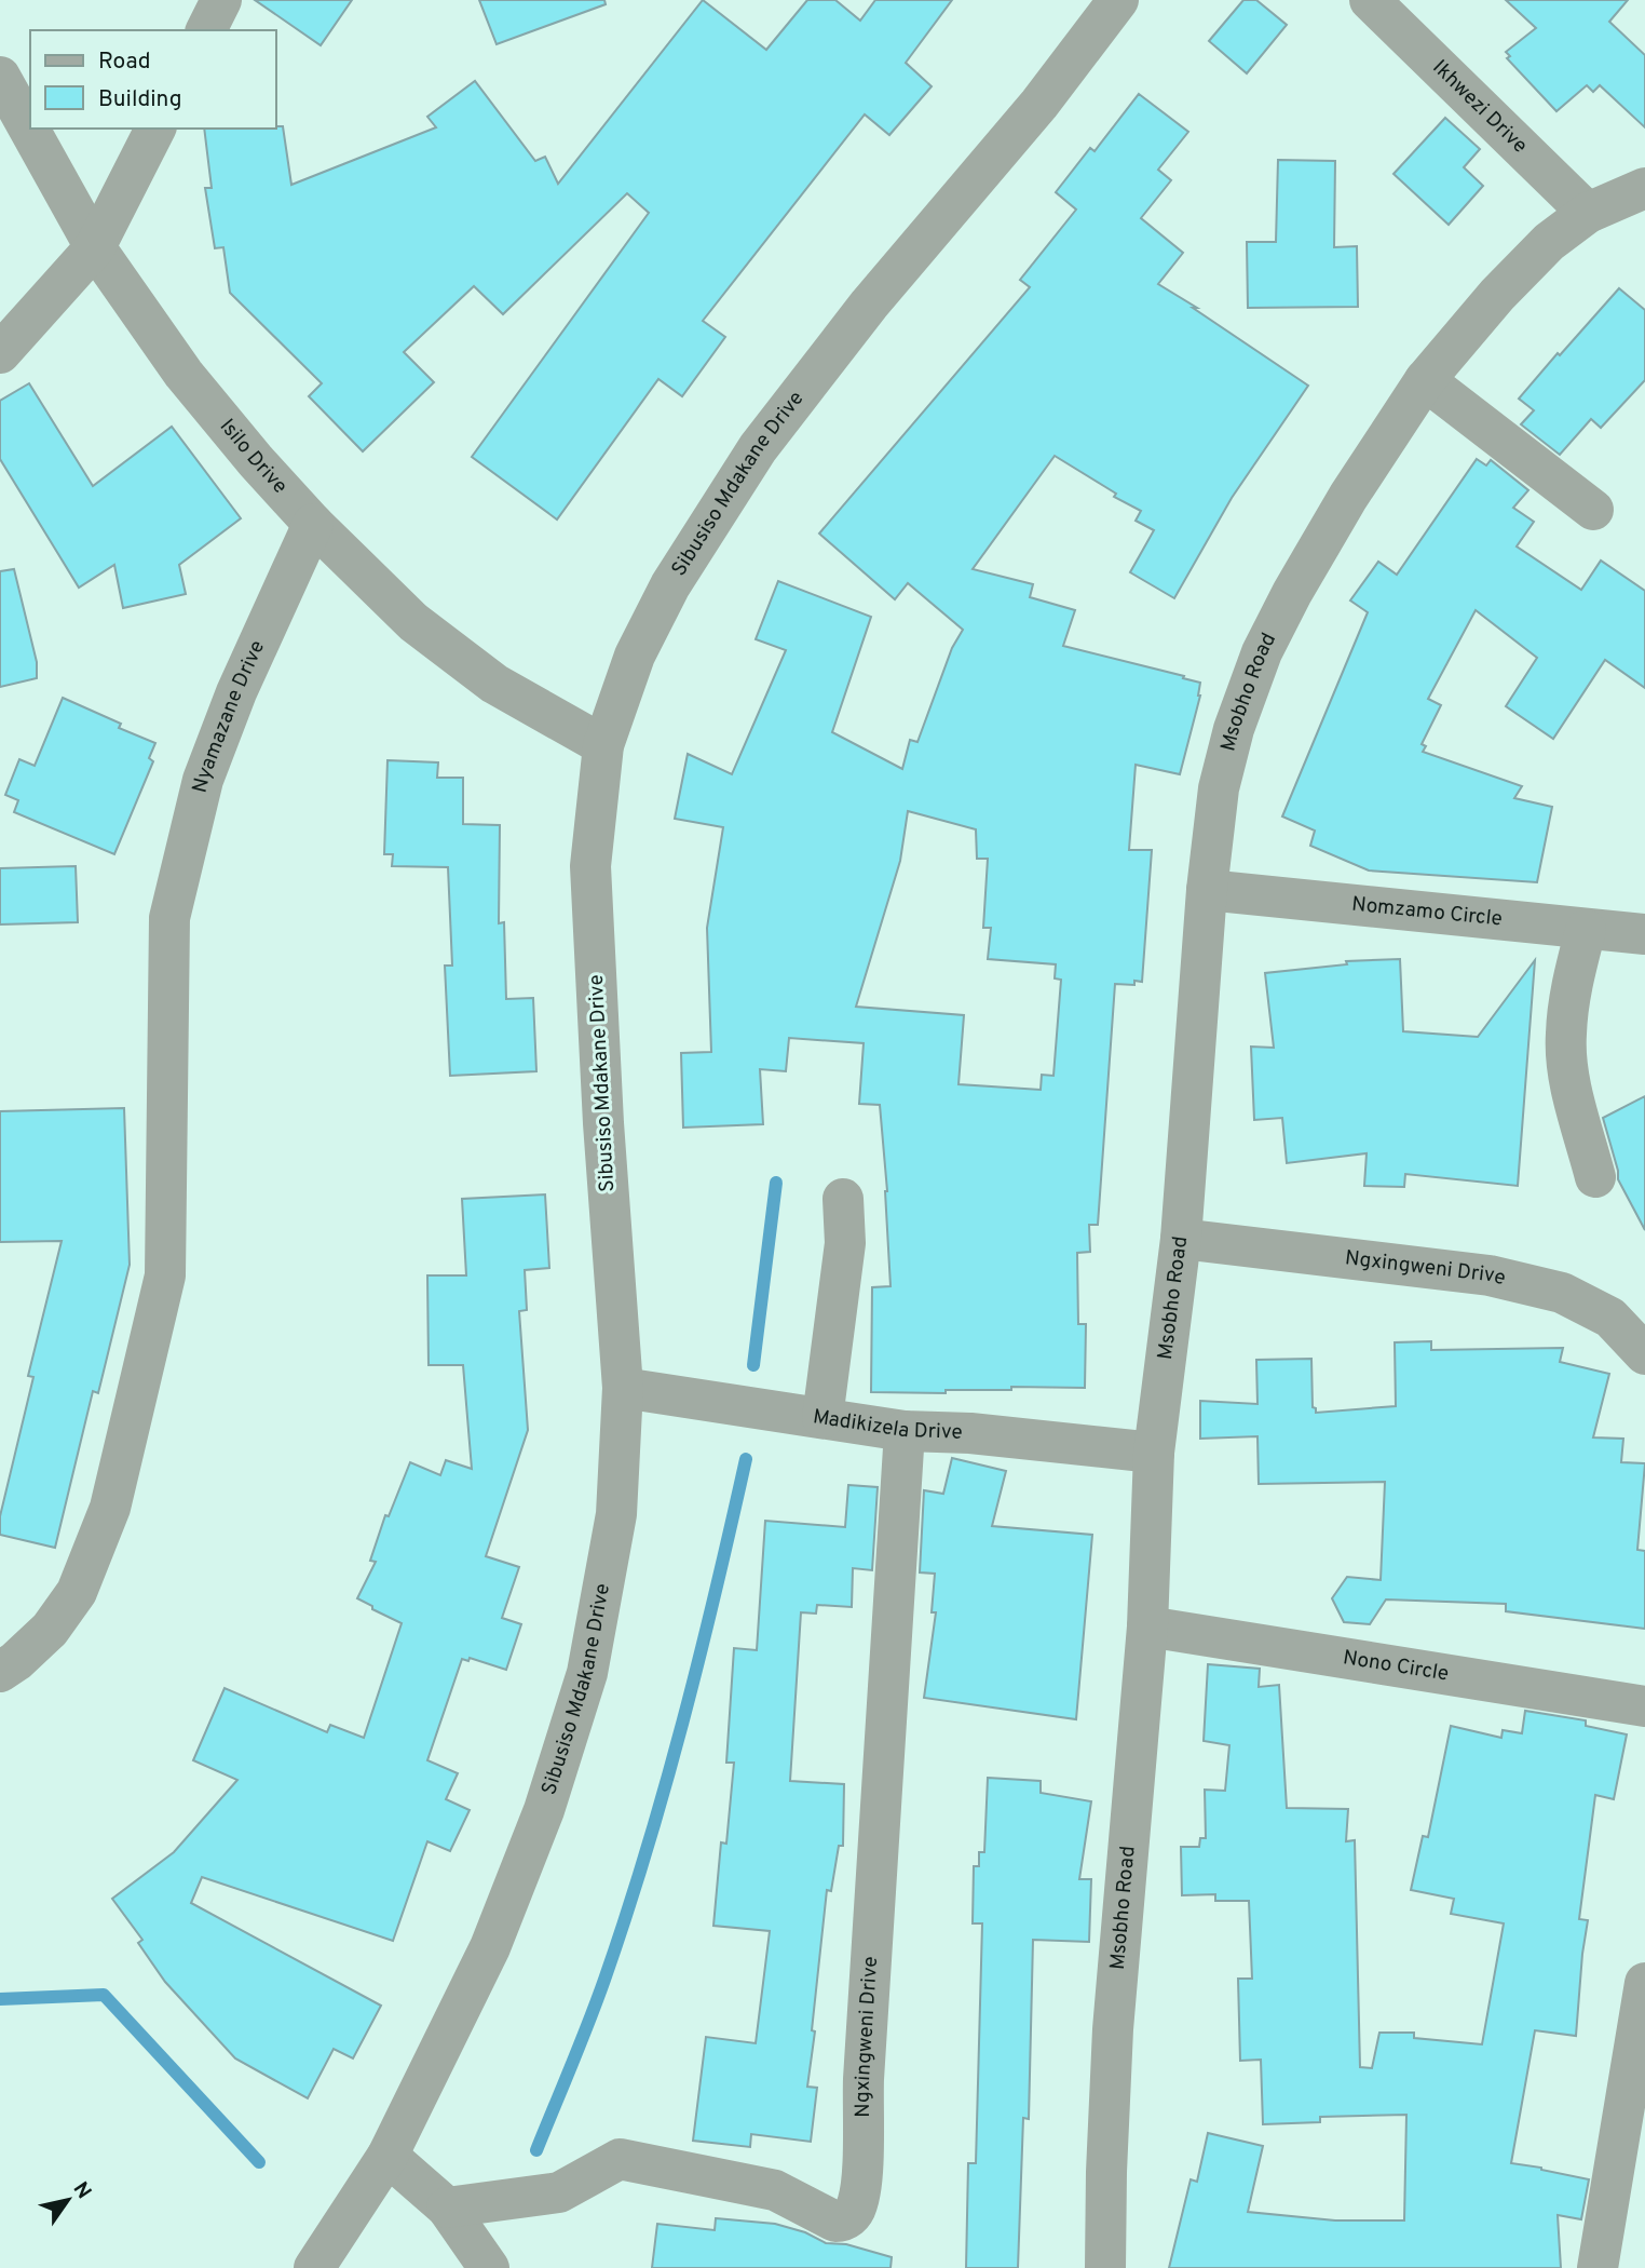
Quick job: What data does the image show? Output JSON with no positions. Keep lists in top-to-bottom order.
{
  "streets": {
    "street": [
      "Ikhwezi Drive",
      "Isilo Drive",
      "Sibusiso Mdakane Drive",
      "Msobho Road",
      "Nyamazane Drive",
      "Nomzamo Circle",
      "Ngxingweni Drive",
      "Madikizela Drive",
      "Nono Circle"
    ]
  },
  "crossings": [
    ["Ikhwezi Drive", "Msobho Road"],
    ["Isilo Drive", "Sibusiso Mdakane Drive"],
    ["Isilo Drive", "Nyamazane Drive"],
    ["Sibusiso Mdakane Drive", "Madikizela Drive"],
    ["Msobho Road", "Nomzamo Circle"],
    ["Msobho Road", "Ngxingweni Drive"],
    ["Msobho Road", "Madikizela Drive"],
    ["Msobho Road", "Nono Circle"],
    ["Ngxingweni Drive", "Madikizela Drive"]
  ],
  "legend": ["Road", "Building"],
  "north": "top right"
}
